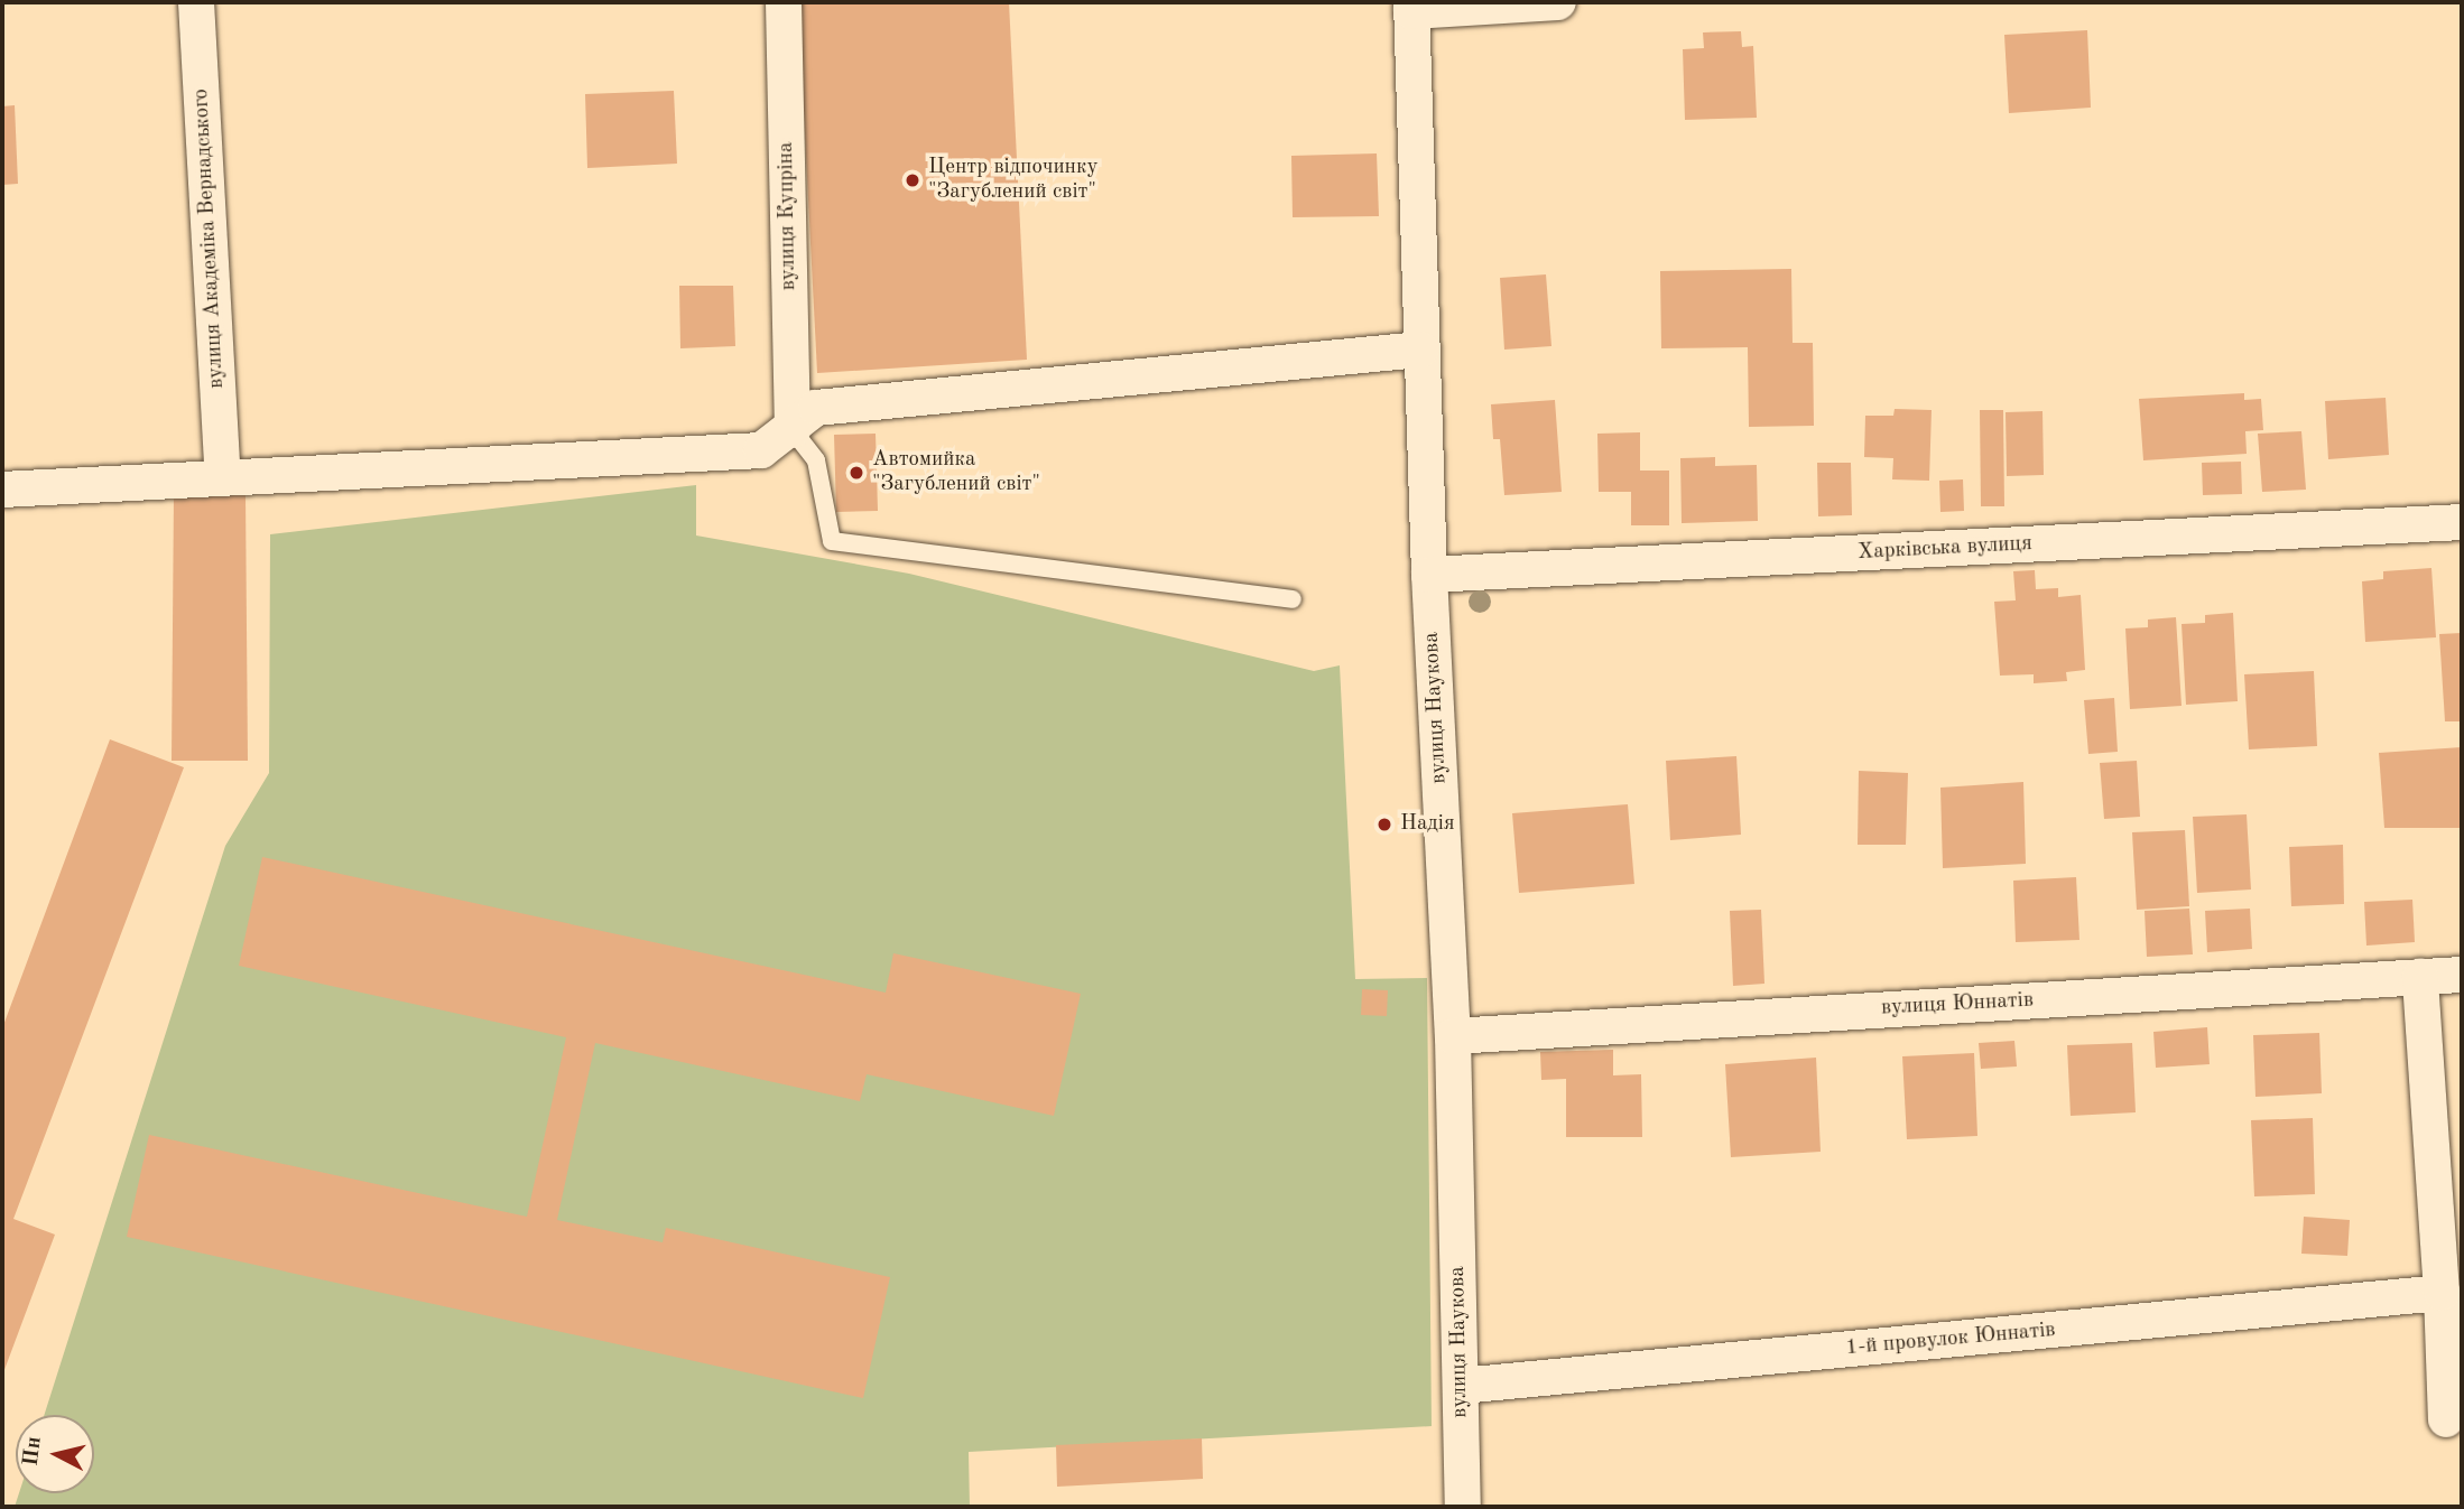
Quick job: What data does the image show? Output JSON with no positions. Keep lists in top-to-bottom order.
{
  "streets": {
    "street": [
      "вулиця Купріна",
      "вулиця Академіка Вернадського",
      "Харківська вулиця",
      "вулиця Наукова",
      "вулиця Юннатів",
      "1-й провулок Юннатів"
    ]
  },
  "crossings": [
    ["Харківська вулиця", "вулиця Наукова"],
    ["вулиця Наукова", "вулиця Юннатів"],
    ["вулиця Наукова", "1-й провулок Юннатів"]
  ],
  "places": ["Центр відпочинку \"Загублений світ\"", "Автомийка \"Загублений світ\"", "Надія"],
  "north": "left"
}
